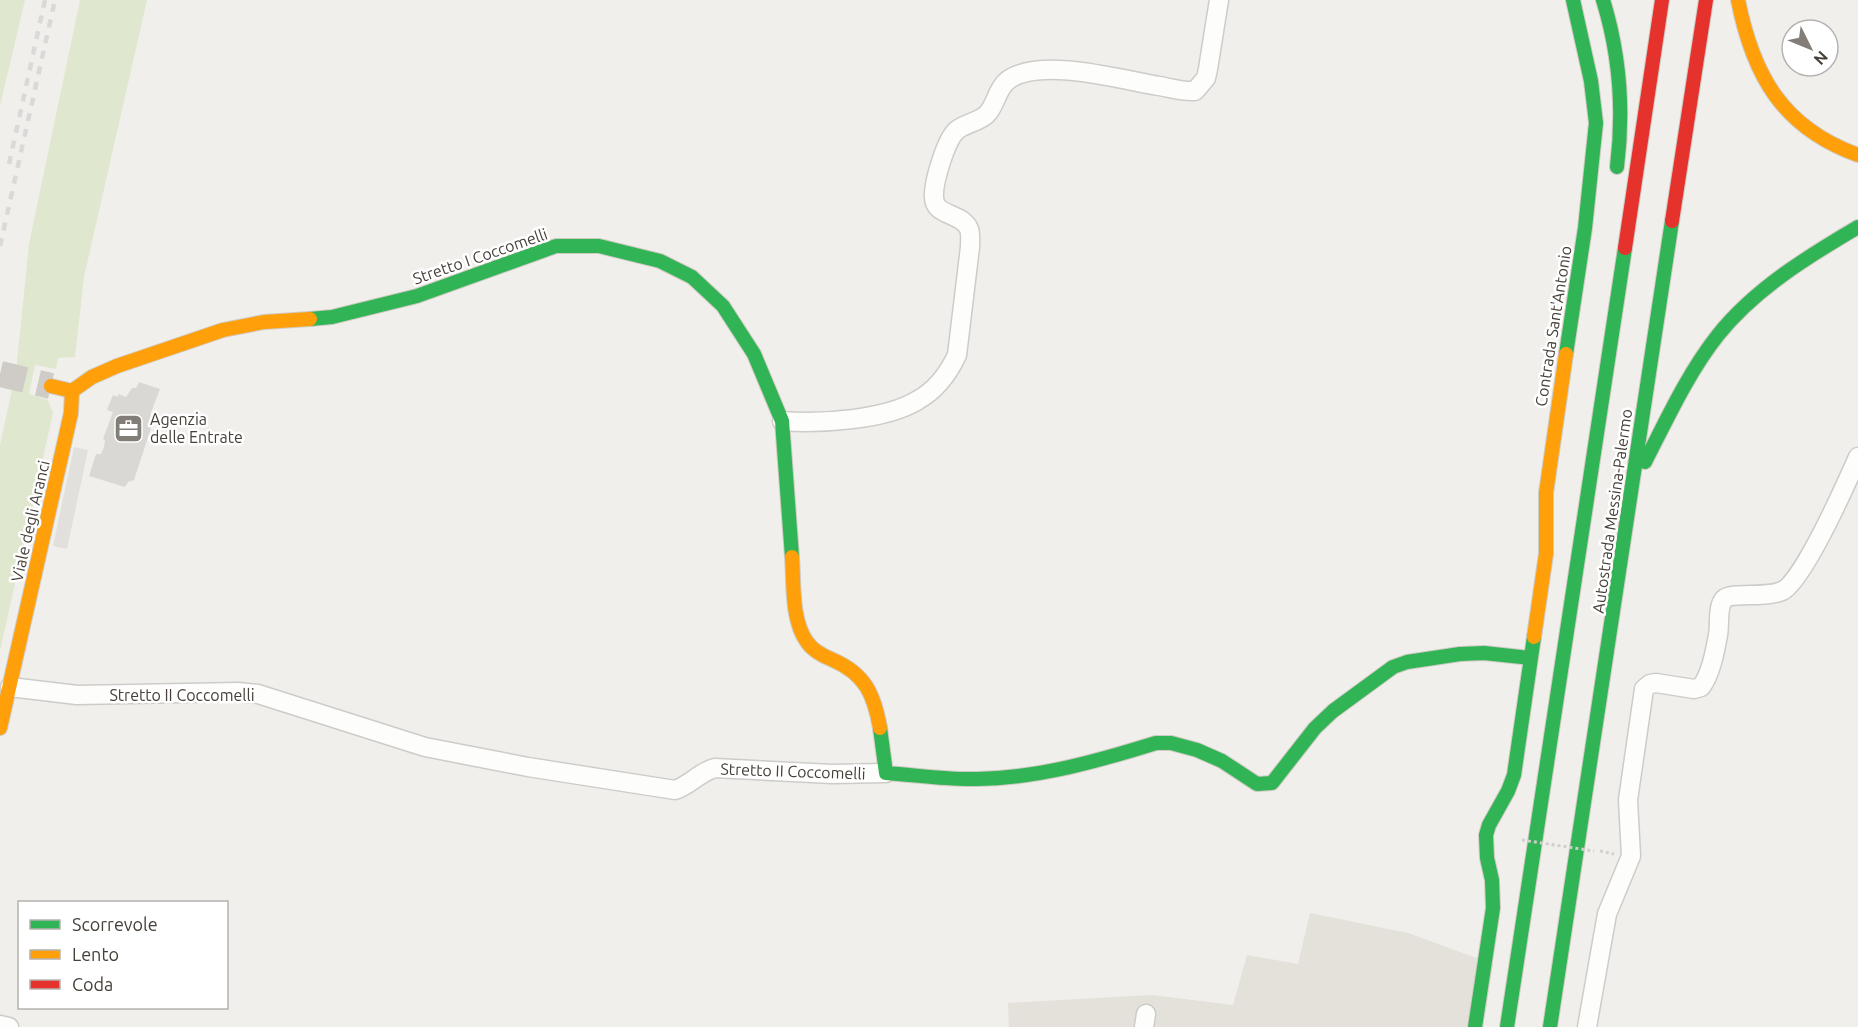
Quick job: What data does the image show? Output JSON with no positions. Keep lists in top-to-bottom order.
{
  "streets": {
    "main road": [
      "Stretto I Coccomelli",
      "Contrada Sant'Antonio",
      "Autostrada Messina-Palermo",
      "Viale degli Aranci",
      "Stretto II Coccomelli"
    ]
  },
  "crossings": [
    ["Stretto I Coccomelli", "Viale degli Aranci"],
    ["Stretto I Coccomelli", "Stretto II Coccomelli"],
    ["Contrada Sant'Antonio", "Stretto II Coccomelli"],
    ["Viale degli Aranci", "Stretto II Coccomelli"]
  ],
  "places": {
    "office": ["Agenzia delle Entrate"]
  },
  "legend": ["Scorrevole", "Lento", "Coda"],
  "north": "bottom right"
}
